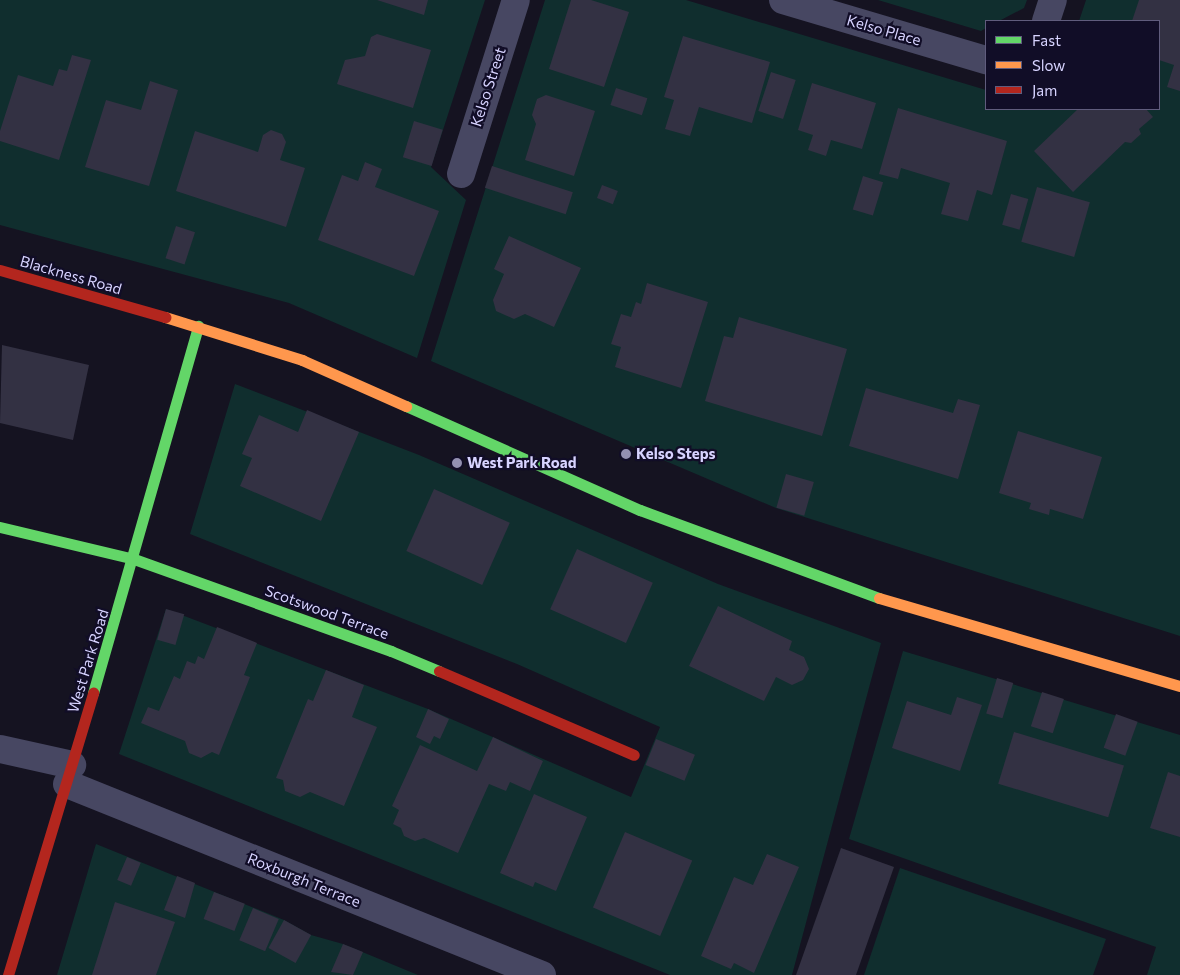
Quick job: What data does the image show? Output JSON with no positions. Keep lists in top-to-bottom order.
{
  "streets": {
    "street": [
      "Kelso Place",
      "Kelso Street",
      "Blackness Road",
      "Scotswood Terrace",
      "West Park Road",
      "Roxburgh Terrace"
    ]
  },
  "crossings": [
    ["Blackness Road", "West Park Road"],
    ["Scotswood Terrace", "West Park Road"],
    ["West Park Road", "Roxburgh Terrace"]
  ],
  "places": ["Kelso Steps", "West Park Road"],
  "legend": ["Fast", "Slow", "Jam"]
}
